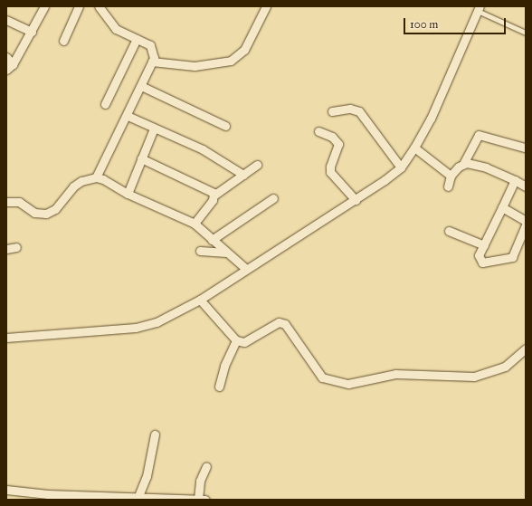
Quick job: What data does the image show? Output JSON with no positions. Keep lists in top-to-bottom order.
{
  "scale_bar": "100 m"
}
